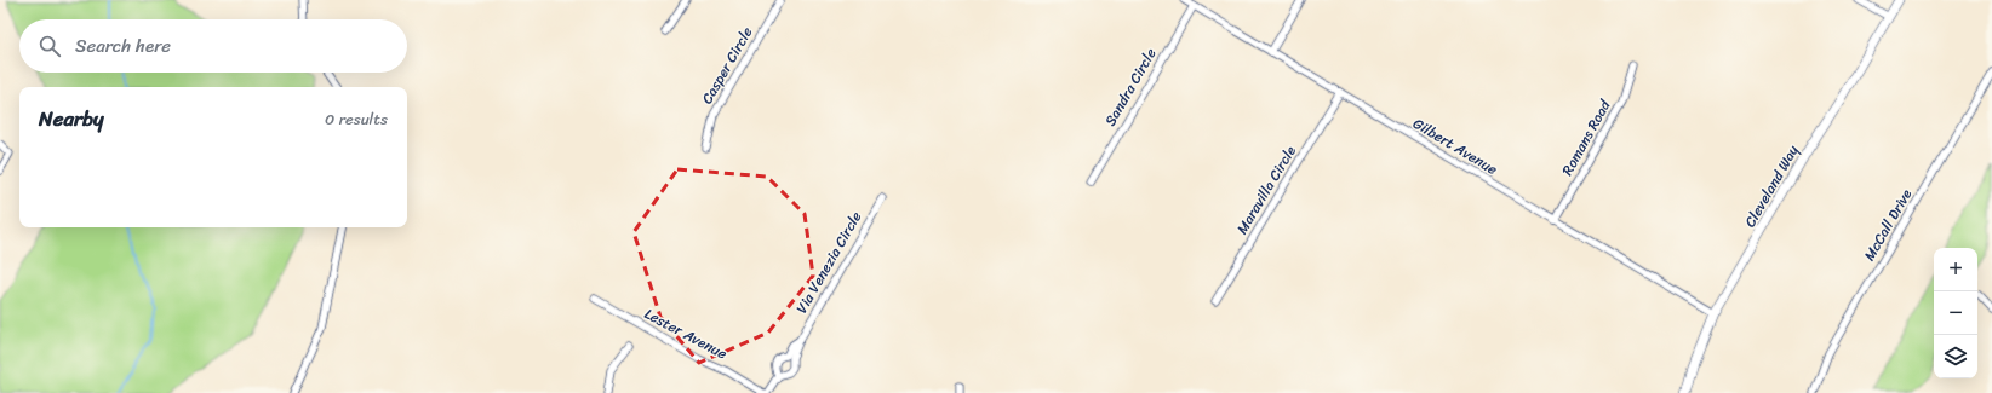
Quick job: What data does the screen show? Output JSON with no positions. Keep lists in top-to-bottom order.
{
  "streets": {
    "street": [
      "Casper Circle",
      "Sandra Circle",
      "Romans Road",
      "Gilbert Avenue",
      "Cleveland Way",
      "Maravilla Circle",
      "McCall Drive",
      "Via Venezia Circle",
      "Lester Avenue"
    ]
  },
  "crossings": [
    ["Sandra Circle", "Gilbert Avenue"],
    ["Romans Road", "Gilbert Avenue"],
    ["Gilbert Avenue", "Cleveland Way"],
    ["Gilbert Avenue", "Maravilla Circle"]
  ],
  "page": {
    "search": "Search here",
    "heading": ["Nearby", "0 results"],
    "map_buttons": ["+", "−"]
  }
}
